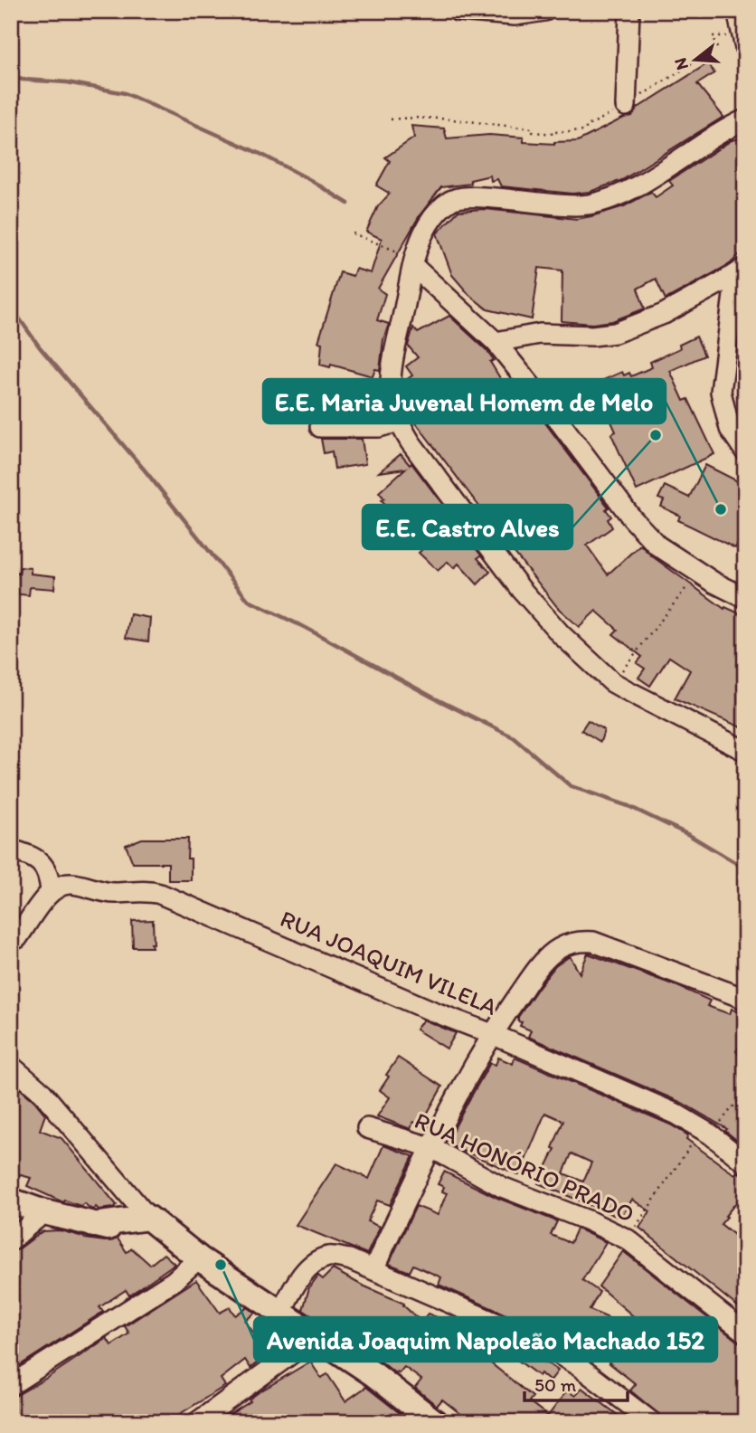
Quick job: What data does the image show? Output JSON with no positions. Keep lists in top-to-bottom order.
{
  "streets": {
    "street": ["RUA JOAQUIM VILELA", "RUA HONÓRIO PRADO"]
  },
  "places": ["E.E. Castro Alves", "E.E. Maria Juvenal Homem de Melo", "Avenida Joaquim Napoleão Machado 152"],
  "scale_bar": "50 m",
  "north": "left"
}
